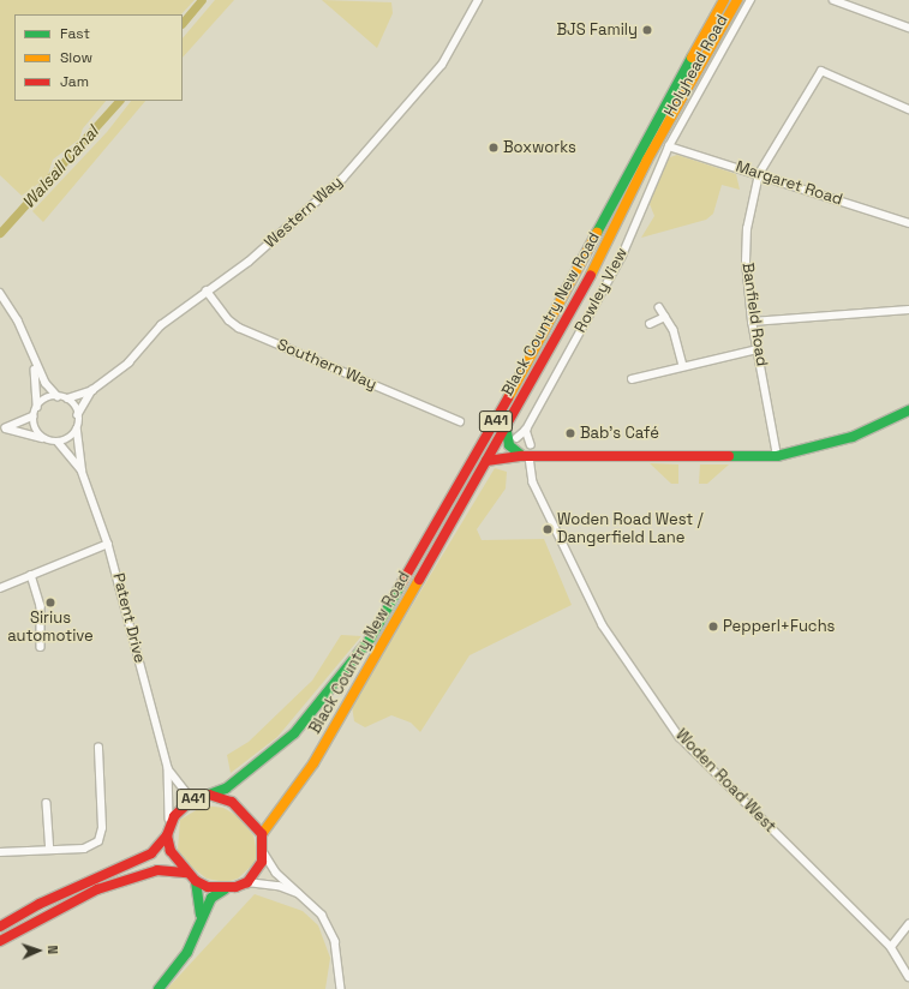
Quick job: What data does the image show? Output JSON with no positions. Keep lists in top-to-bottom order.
{
  "streets": {
    "main road": ["Black Country New Road", "A41"],
    "street": [
      "Holyhead Road",
      "Margaret Road",
      "Western Way",
      "Rowley View",
      "Banfield Road",
      "Southern Way",
      "Patent Drive",
      "Woden Road West"
    ]
  },
  "crossings": [
    ["Holyhead Road", "Margaret Road"],
    ["Holyhead Road", "Rowley View"],
    ["Margaret Road", "Rowley View"],
    ["Margaret Road", "Banfield Road"],
    ["Western Way", "Southern Way"],
    ["Western Way", "Patent Drive"],
    ["Black Country New Road", "A41"],
    ["Black Country New Road", "Patent Drive"],
    ["A41", "Patent Drive"]
  ],
  "water": ["Walsall Canal"],
  "places": [
    "BJS Family",
    "Boxworks",
    "Bab's Café",
    "Woden Road West / Dangerfield Lane",
    "Sirius automotive",
    "Pepperl+Fuchs"
  ],
  "legend": ["Fast", "Slow", "Jam"],
  "north": "right"
}
